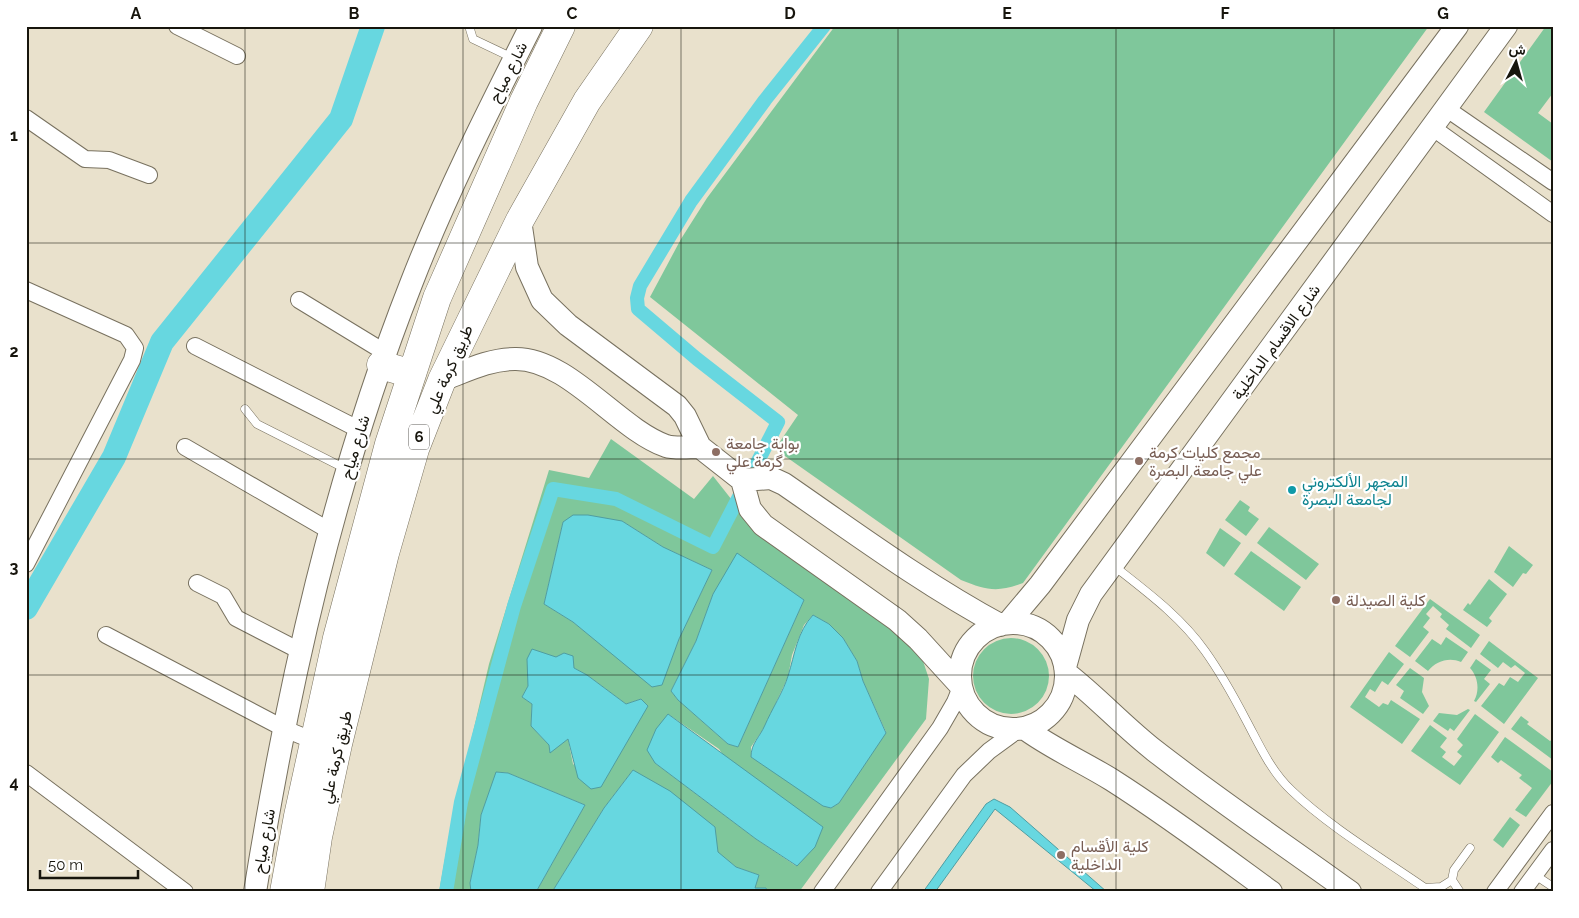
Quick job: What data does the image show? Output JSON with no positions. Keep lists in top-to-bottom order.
{
  "streets": {
    "highway": ["طريق كرمة علي", "6"],
    "street": ["شارع مياح", "شارع الاقسام الداخلية"]
  },
  "places": [
    "بوابة جامعة گرمة علي",
    "مجمع كليات كرمة علي جامعة البصرة",
    "المجهر الألكتروني لجامعة البصرة",
    "كلية الصيدلة",
    "كلية الأقسام الداخلية"
  ],
  "scale_bar": "50 m",
  "north": "top",
  "grid": {
    "columns": [
      "A",
      "B",
      "C",
      "D",
      "E",
      "F",
      "G"
    ],
    "rows": [
      "1",
      "2",
      "3",
      "4"
    ]
  }
}
